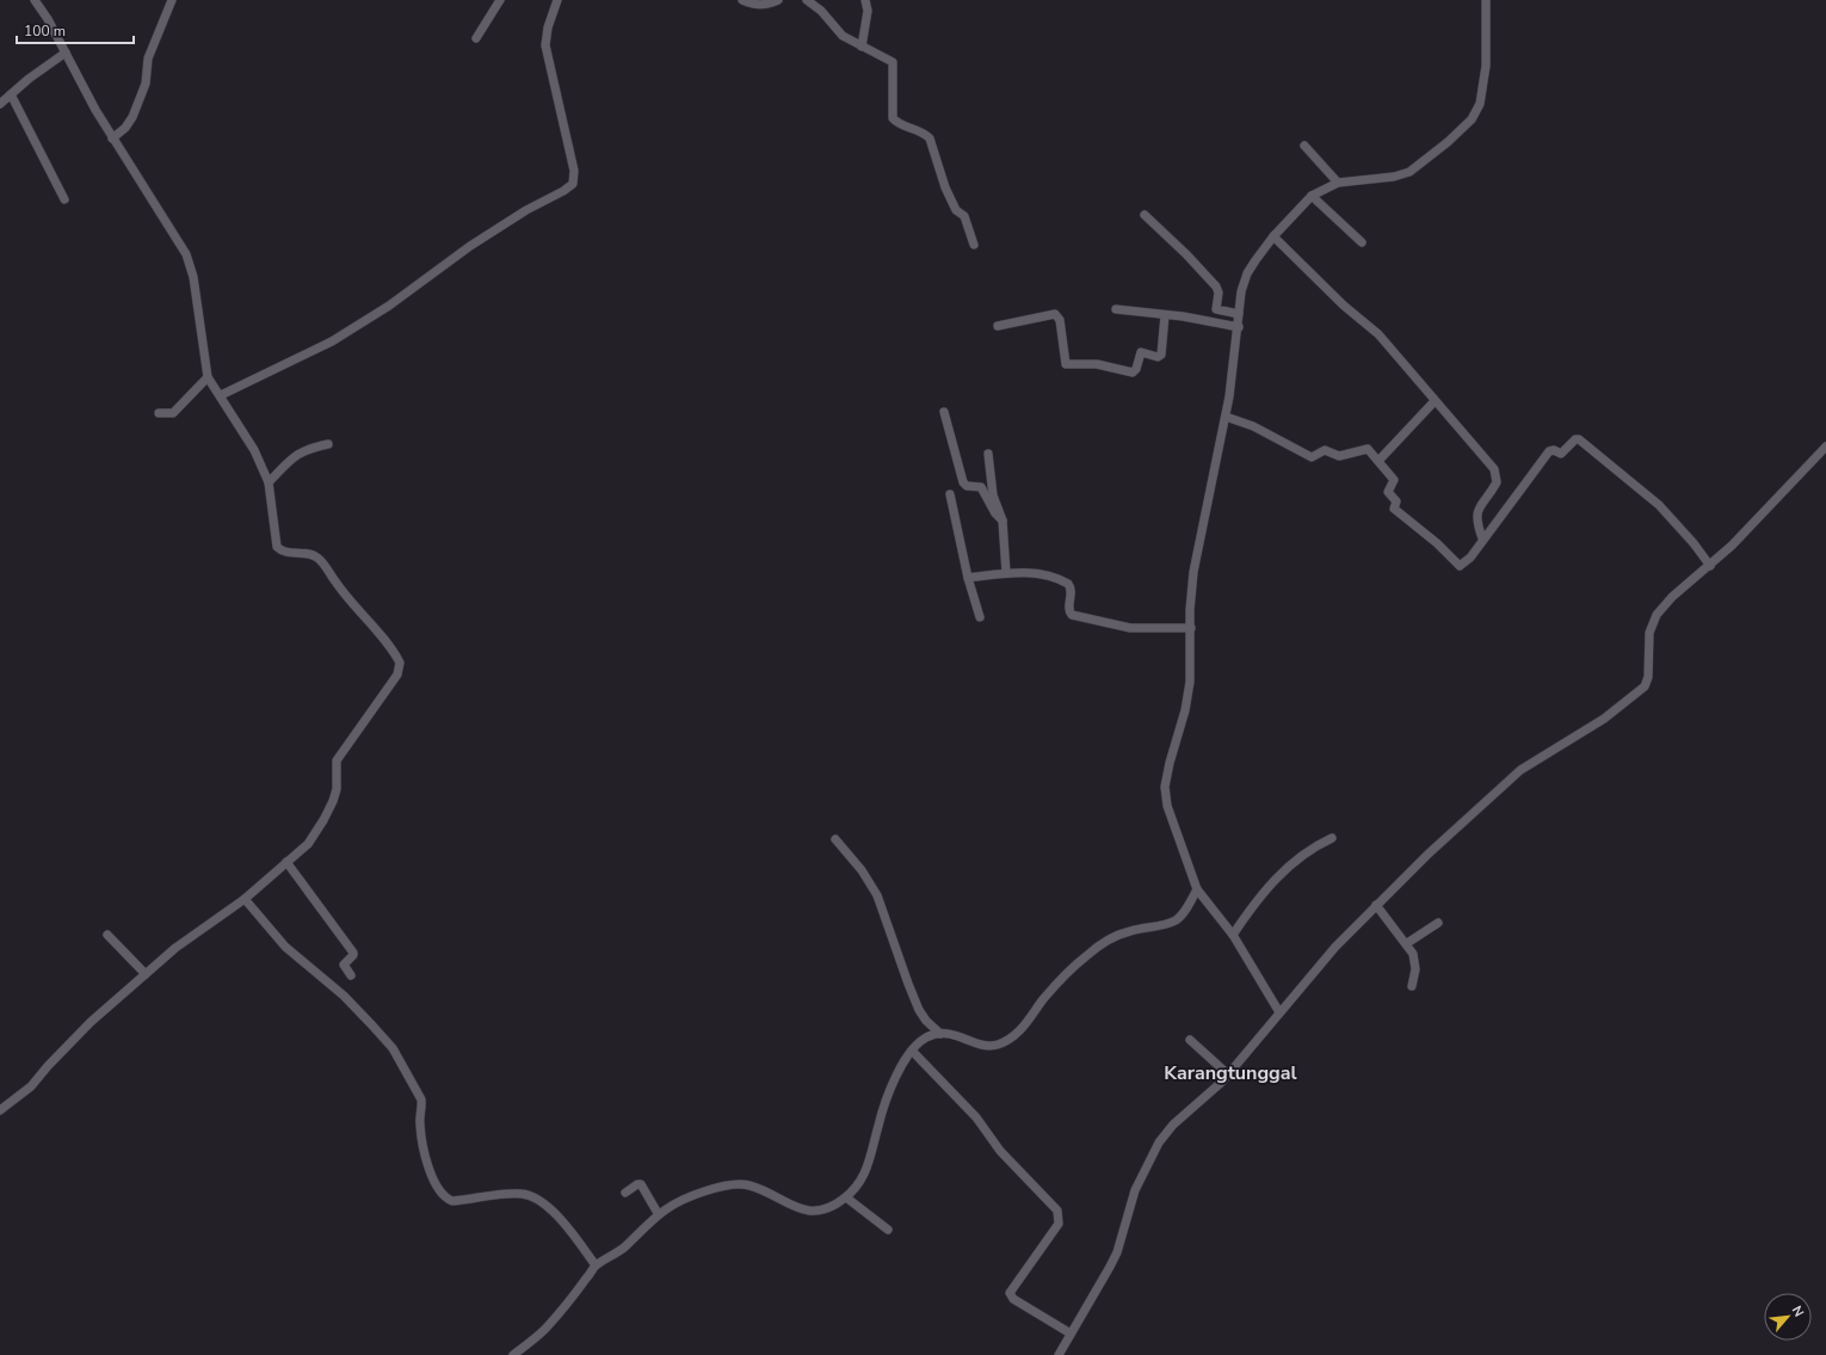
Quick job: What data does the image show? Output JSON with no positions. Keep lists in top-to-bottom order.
{
  "districts": ["Karangtunggal"],
  "scale_bar": "100 m",
  "north": "top right"
}
